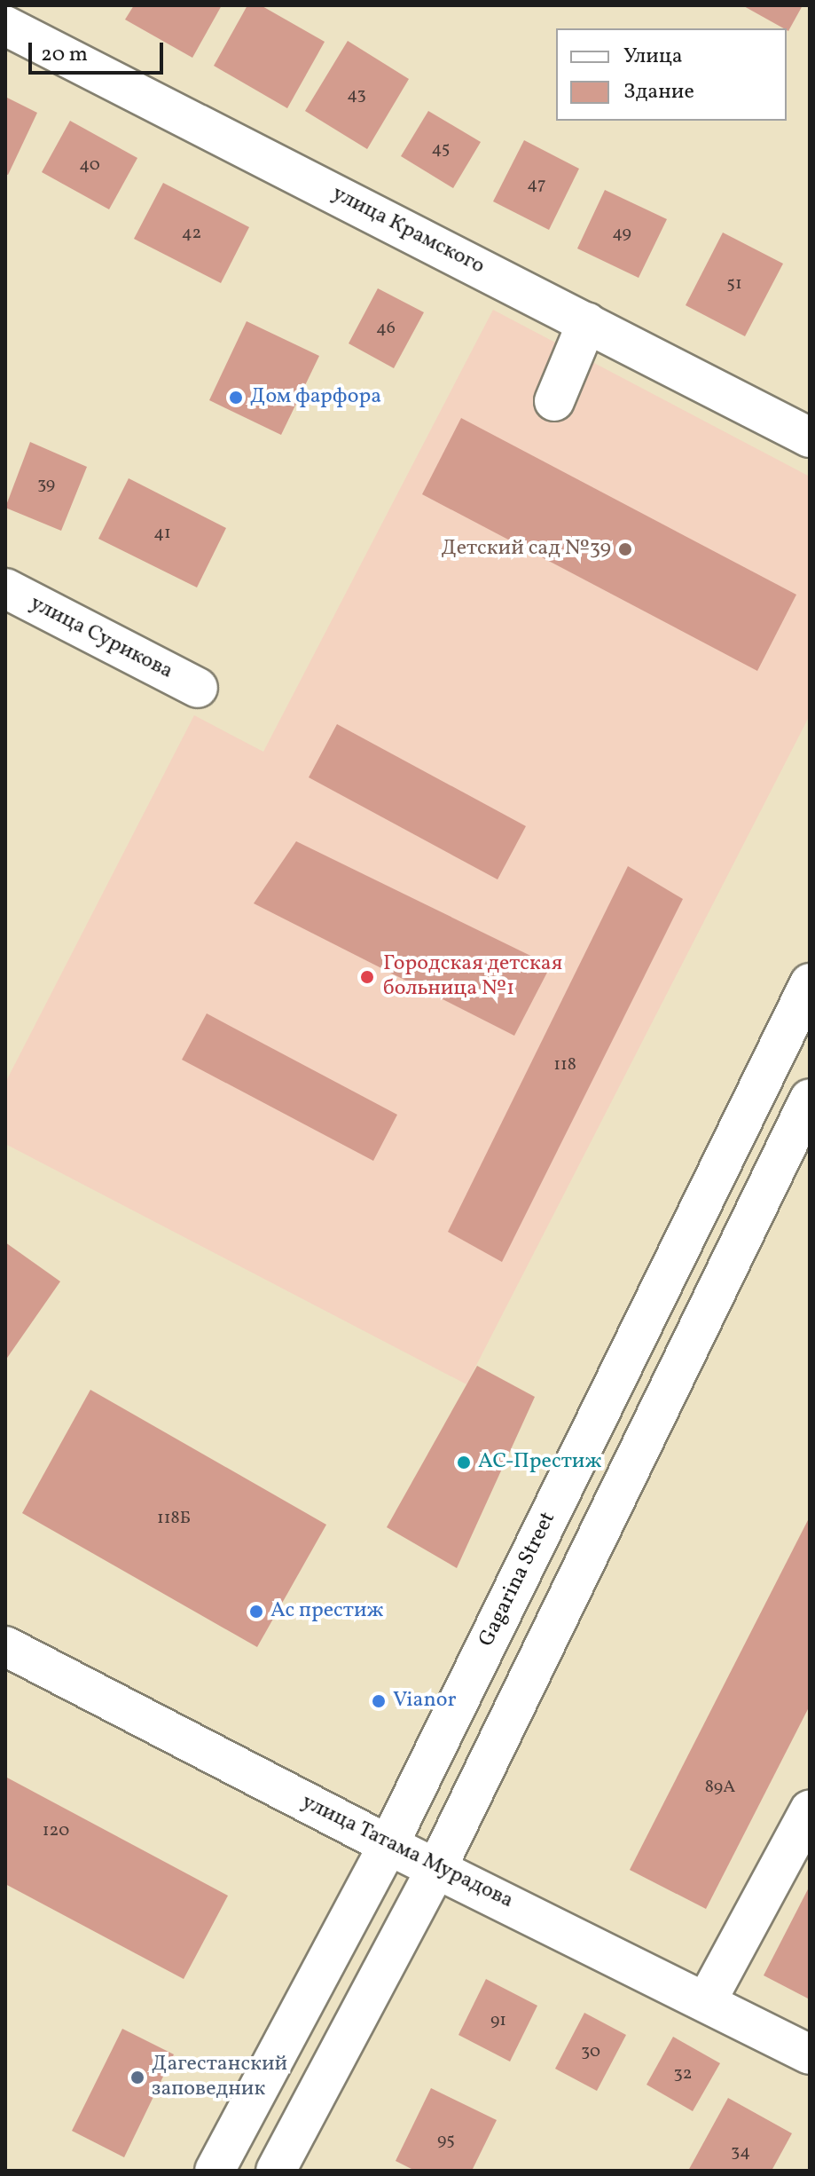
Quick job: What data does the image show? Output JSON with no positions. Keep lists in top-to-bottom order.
{
  "streets": {
    "main road": [
      "улица Крамского",
      "улица Сурикова",
      "Gagarina Street",
      "улица Татама Мурадова"
    ]
  },
  "crossings": [
    ["Gagarina Street", "улица Татама Мурадова"]
  ],
  "places": [
    "Дом фарфора",
    "Детский сад №39",
    "Городская детская больница №1",
    "АС-Престиж",
    "Ас престиж",
    "Vianor",
    "Дагестанский заповедник"
  ],
  "house_numbers": [
    "43",
    "45",
    "40",
    "47",
    "42",
    "49",
    "51",
    "46",
    "39",
    "41",
    "118",
    "118Б",
    "89А",
    "120",
    "91",
    "30",
    "32",
    "95",
    "34"
  ],
  "legend": ["Улица", "Здание"],
  "scale_bar": "20 m"
}
